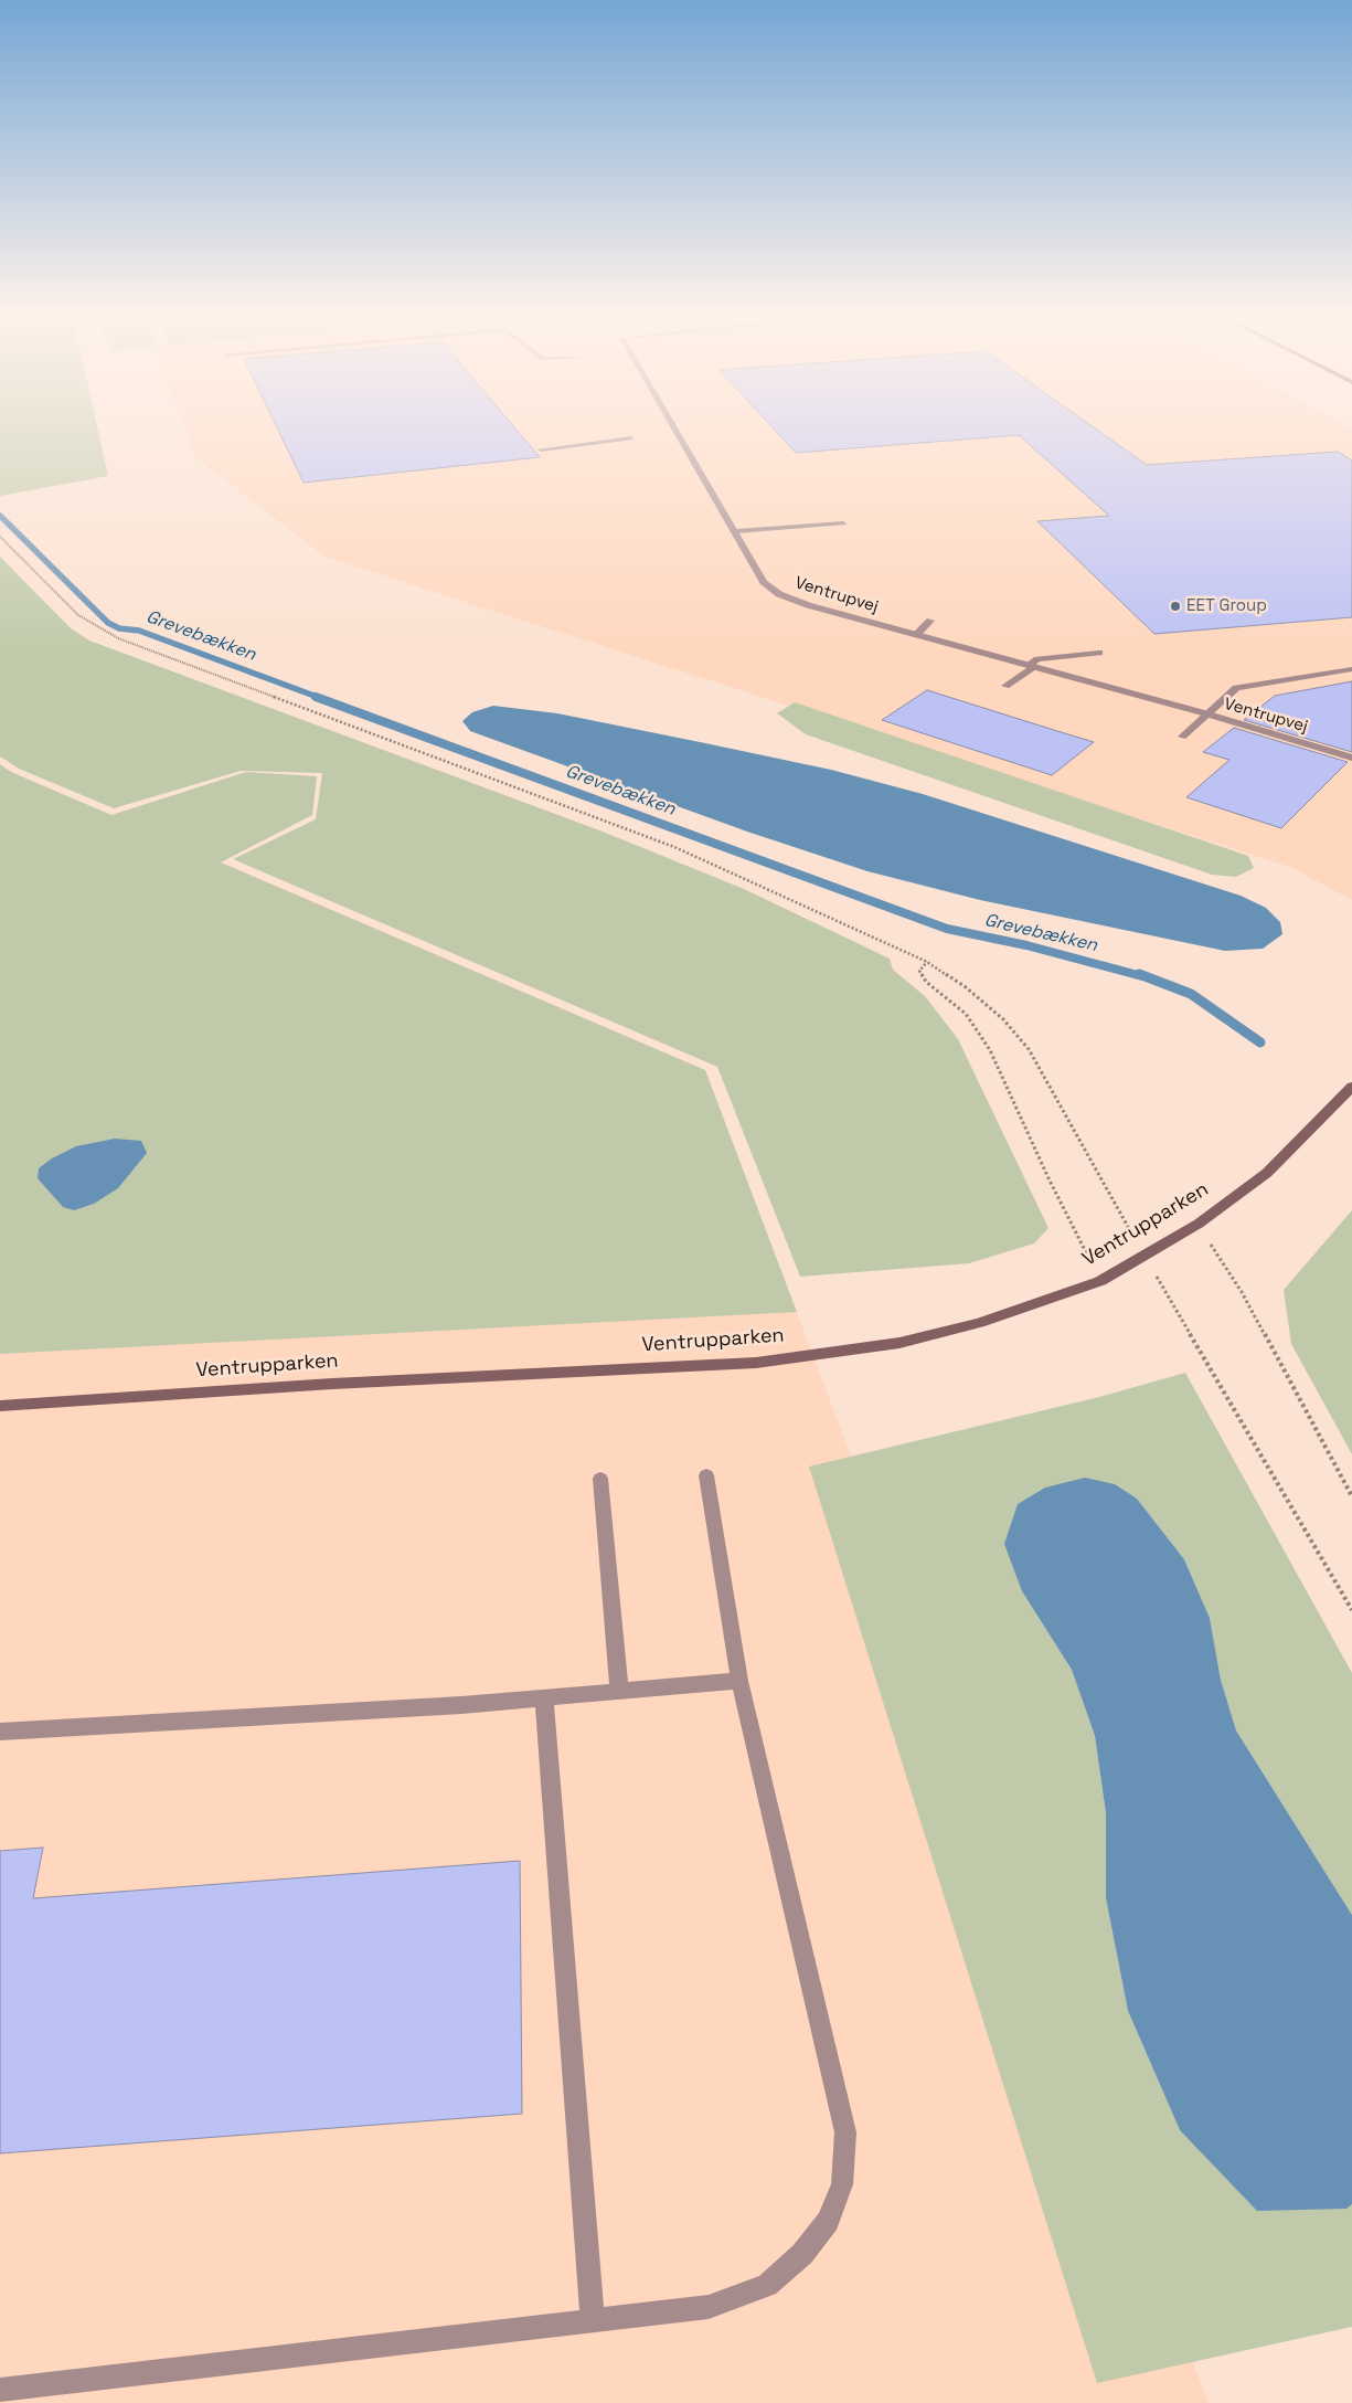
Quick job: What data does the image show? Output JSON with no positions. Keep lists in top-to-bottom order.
{
  "streets": {
    "street": ["Ventrupvej", "Ventrupparken"]
  },
  "water": ["Grevebækken"],
  "places": ["EET Group"]
}
